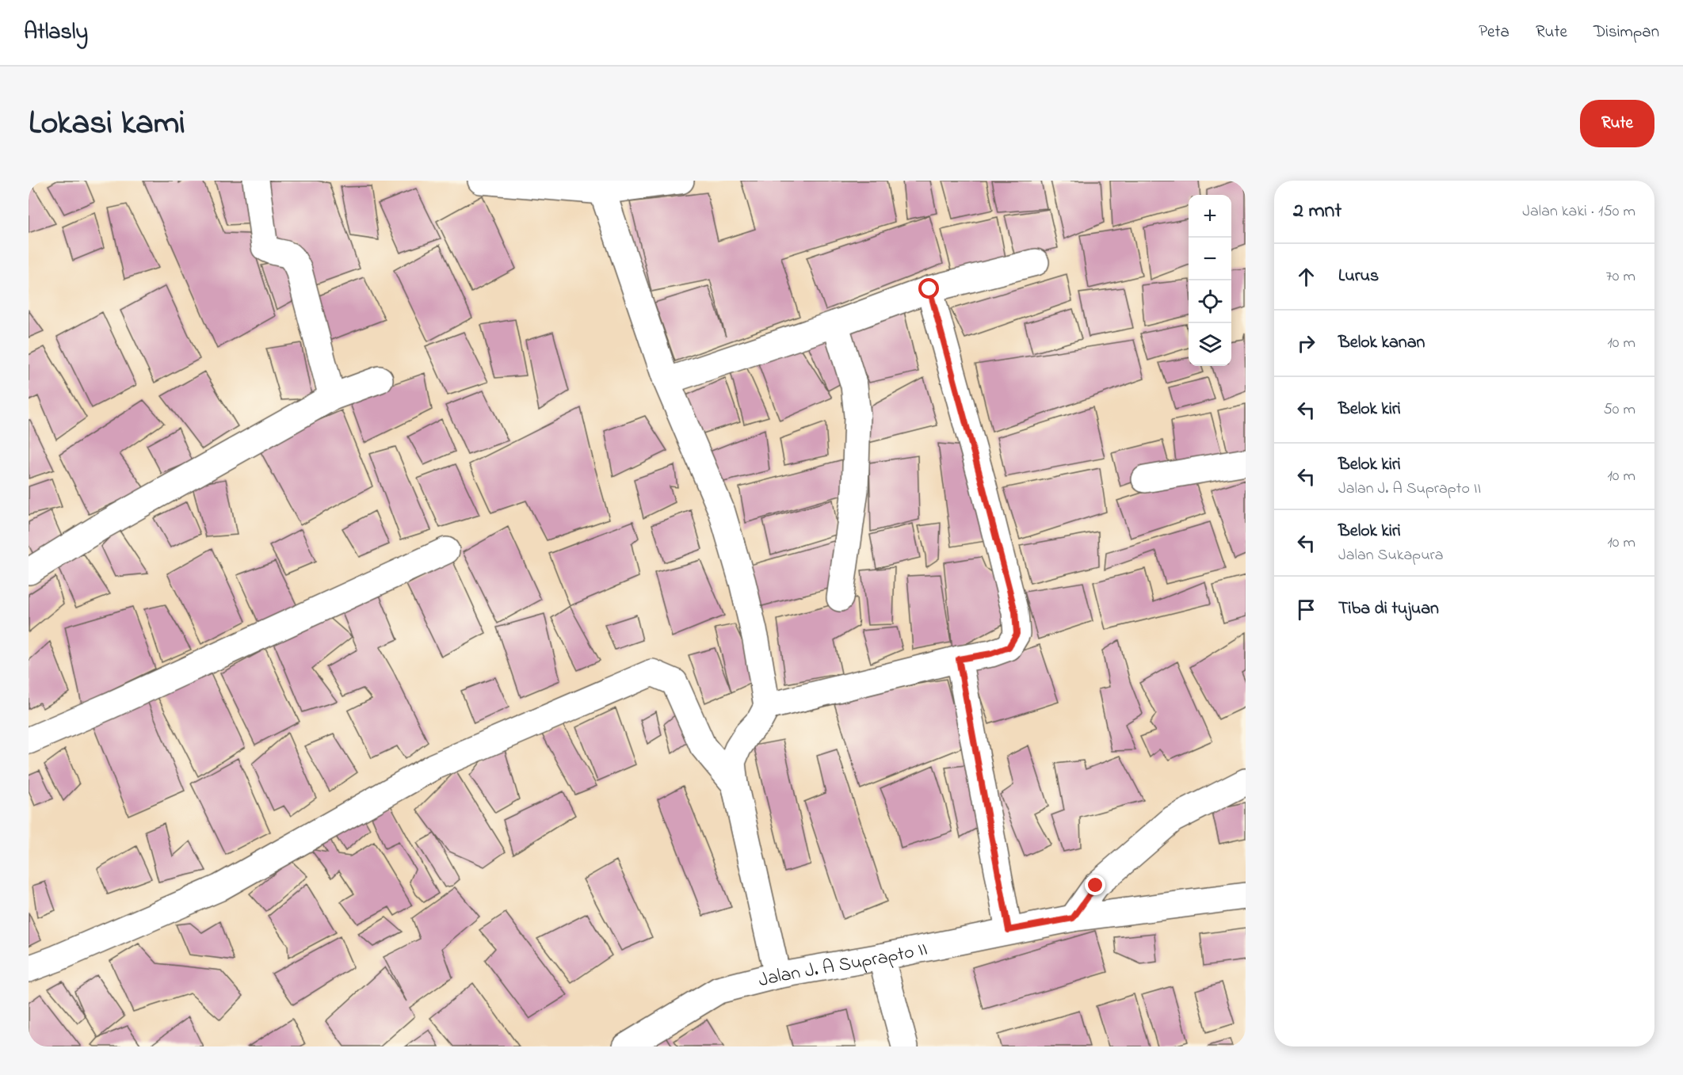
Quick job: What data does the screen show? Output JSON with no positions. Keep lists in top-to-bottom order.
{
  "streets": {
    "street": ["Jalan J. A Suprapto II"]
  },
  "page": {
    "header": "Atlasly",
    "nav": ["Peta", "Rute", "Disimpan"],
    "title": "Lokasi kami",
    "buttons": "Rute",
    "heading": ["2 mnt", "Jalan kaki · 150 m"],
    "map_buttons": ["+", "−"],
    "list": [
      ["Lurus", "70 m"],
      ["Belok kanan", "10 m"],
      ["Belok kiri", "50 m"],
      ["Belok kiri", "Jalan J. A Suprapto II", "10 m"],
      ["Belok kiri", "Jalan Sukapura", "10 m"],
      "Tiba di tujuan"
    ]
  }
}
